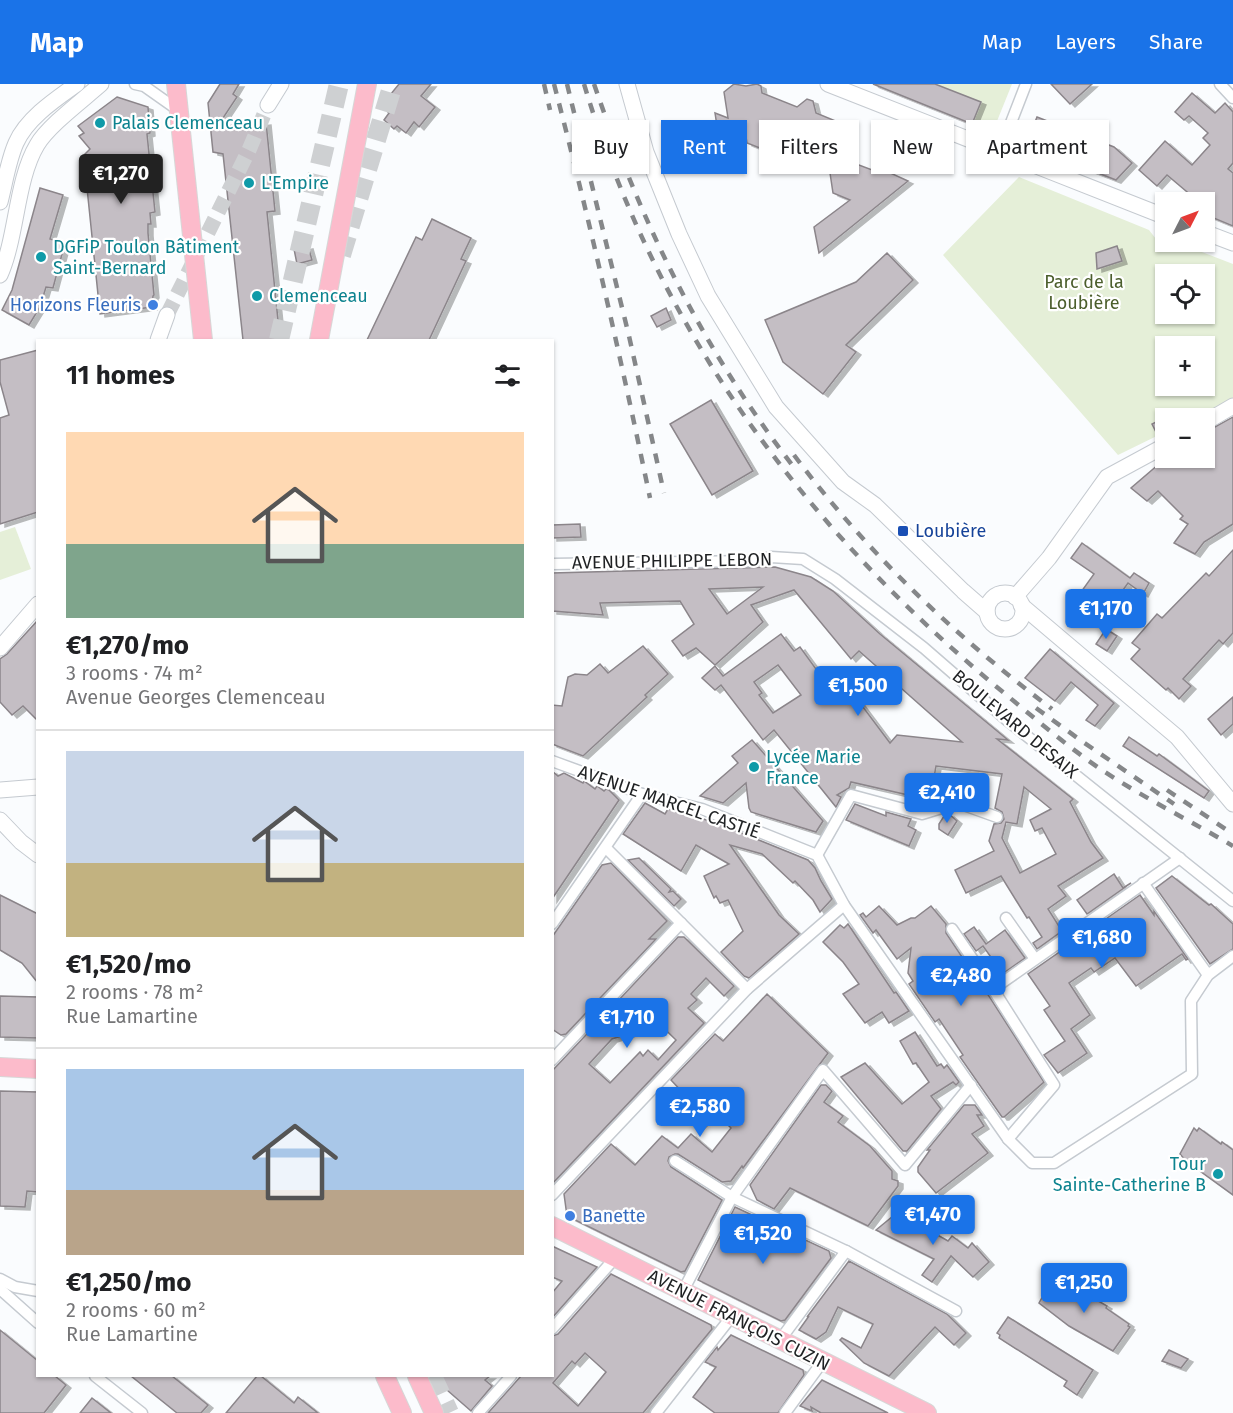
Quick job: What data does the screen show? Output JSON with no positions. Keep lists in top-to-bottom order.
{
  "streets": {
    "main road": ["AVENUE FRANÇOIS CUZIN"],
    "street": ["AVENUE PHILIPPE LEBON", "BOULEVARD DESAIX", "AVENUE MARCEL CASTIÉ"]
  },
  "crossings": [
    ["AVENUE PHILIPPE LEBON", "BOULEVARD DESAIX"]
  ],
  "parks": ["Parc de la Loubière"],
  "places": {
    "other": [
      "Palais Clemenceau",
      "L'Empire",
      "DGFiP Toulon Bâtiment Saint-Bernard",
      "Clemenceau",
      "Horizons Fleuris",
      "Lycée Marie France",
      "Tour Sainte-Catherine B",
      "Banette"
    ],
    "transit": ["Loubière"]
  },
  "north": "top right",
  "page": {
    "header": "Map",
    "nav": ["Map", "Layers", "Share"],
    "chip": [
      "Buy",
      "Rent",
      "Filters",
      "New",
      "Apartment"
    ],
    "price": [
      "€1,270",
      "€1,170",
      "€1,500",
      "€2,410",
      "€1,680",
      "€2,480",
      "€1,710",
      "€2,580",
      "€1,470",
      "€1,520",
      "€1,250"
    ],
    "map_buttons": ["+", "−"],
    "heading": "11 homes",
    "list": [
      {
        "name": "€1,270/mo",
        "note": "3 rooms · 74 m² · Avenue Georges Clemenceau"
      },
      {
        "name": "€1,520/mo",
        "note": "2 rooms · 78 m² · Rue Lamartine"
      },
      {
        "name": "€1,250/mo",
        "note": "2 rooms · 60 m² · Rue Lamartine"
      }
    ]
  }
}
